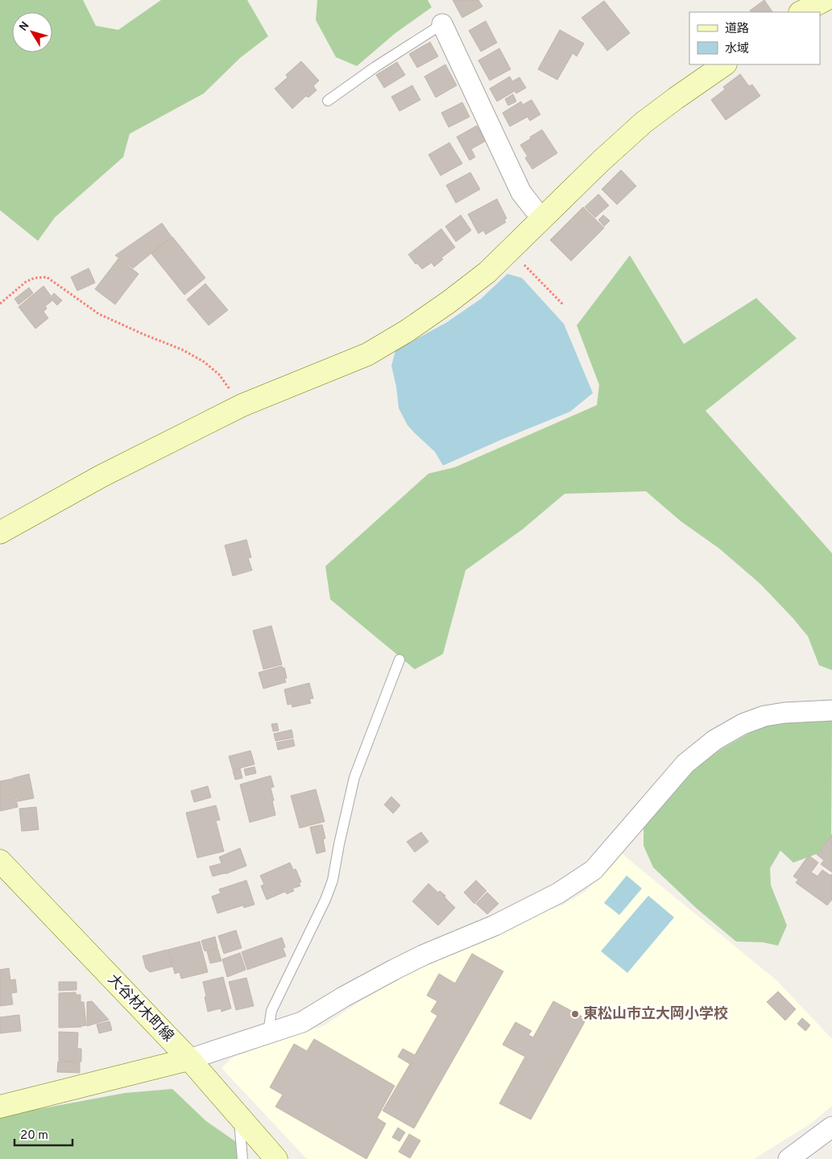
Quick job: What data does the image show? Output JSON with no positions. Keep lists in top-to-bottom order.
{
  "streets": {
    "street": ["大谷材木町線"]
  },
  "places": ["東松山市立大岡小学校"],
  "legend": ["道路", "水域"],
  "scale_bar": "20 m",
  "north": "top left"
}
